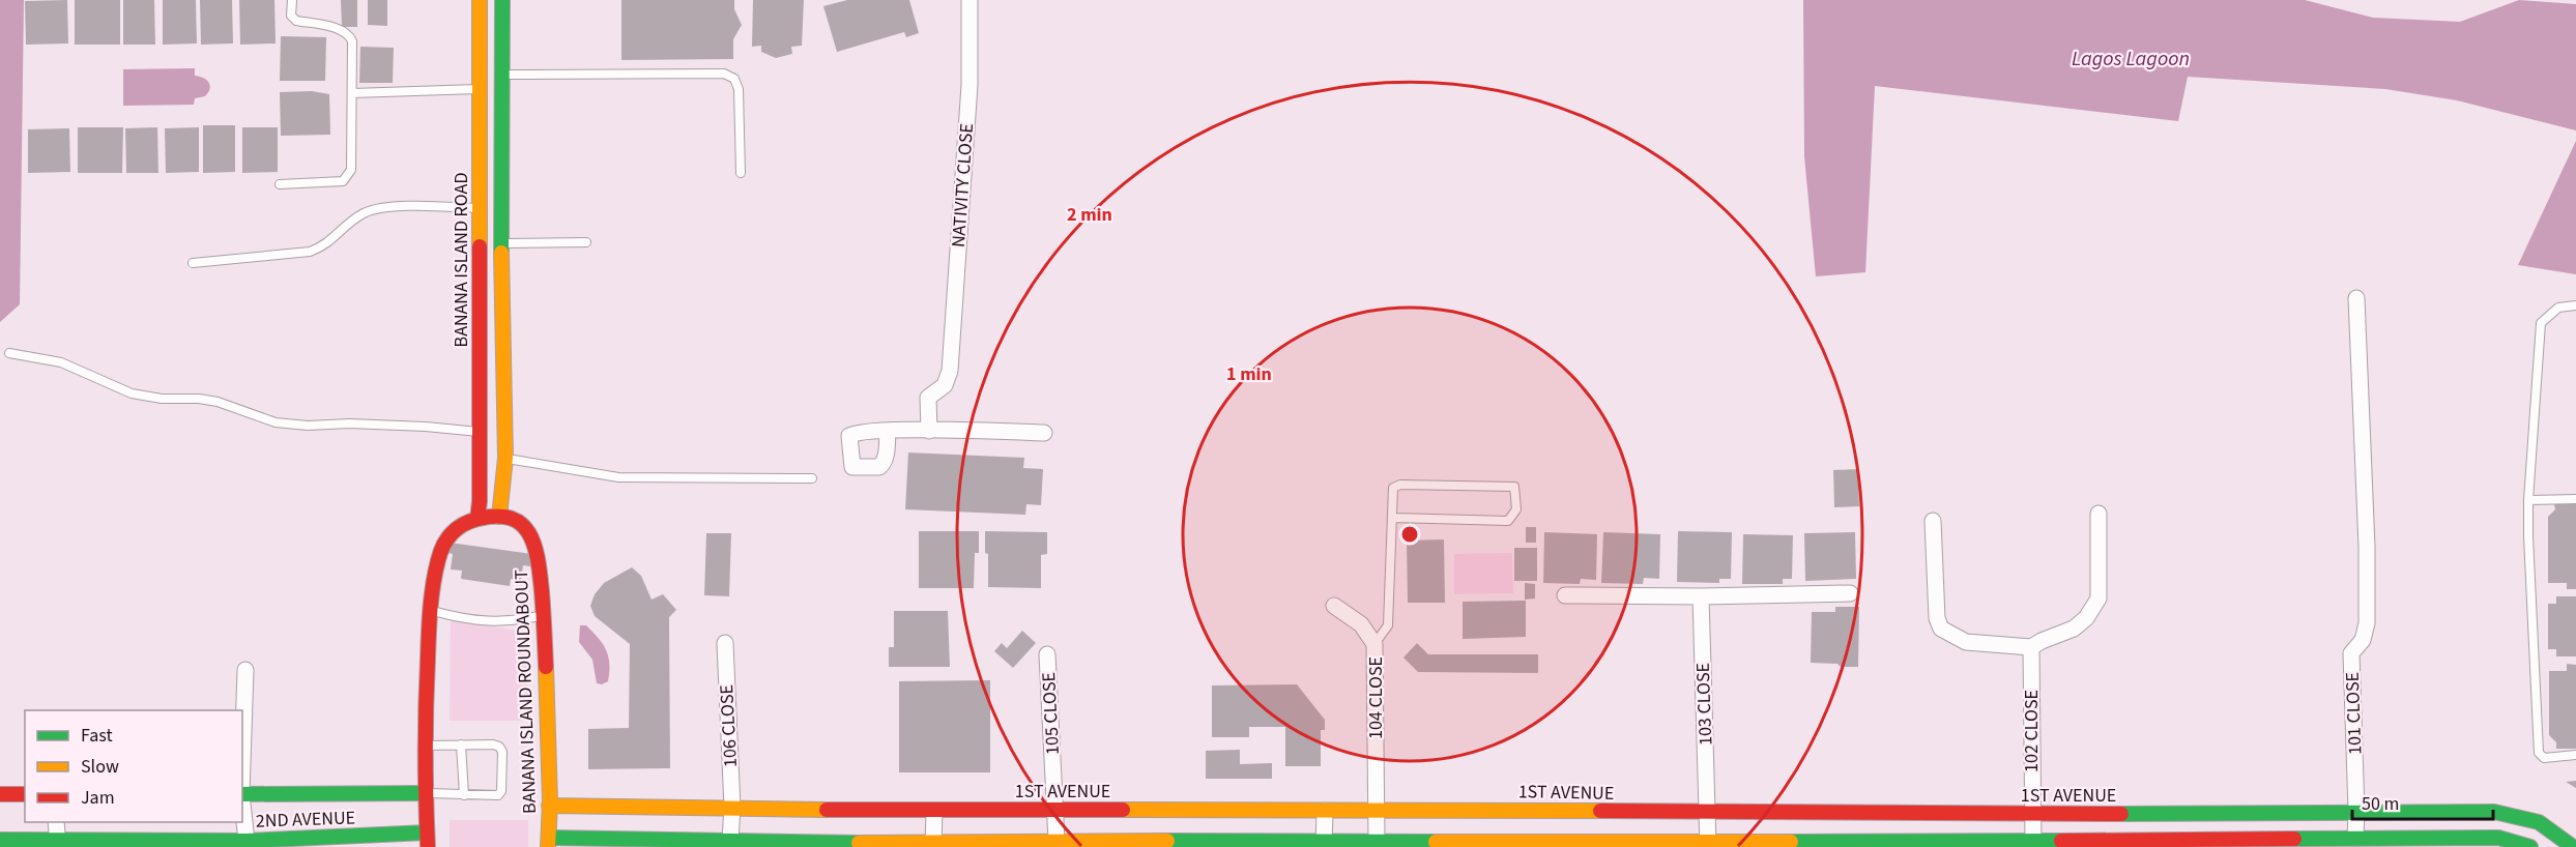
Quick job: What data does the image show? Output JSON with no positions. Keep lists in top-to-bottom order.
{
  "streets": {
    "street": [
      "NATIVITY CLOSE",
      "BANANA ISLAND ROAD",
      "BANANA ISLAND ROUNDABOUT",
      "104 CLOSE",
      "103 CLOSE",
      "105 CLOSE",
      "101 CLOSE",
      "106 CLOSE",
      "102 CLOSE",
      "1ST AVENUE",
      "2ND AVENUE"
    ]
  },
  "crossings": [
    ["BANANA ISLAND ROAD", "BANANA ISLAND ROUNDABOUT"],
    ["BANANA ISLAND ROUNDABOUT", "1ST AVENUE"],
    ["104 CLOSE", "1ST AVENUE"],
    ["103 CLOSE", "1ST AVENUE"],
    ["105 CLOSE", "1ST AVENUE"],
    ["101 CLOSE", "1ST AVENUE"],
    ["106 CLOSE", "1ST AVENUE"],
    ["102 CLOSE", "1ST AVENUE"]
  ],
  "water": ["Lagos Lagoon"],
  "legend": ["Fast", "Slow", "Jam"],
  "scale_bar": "50 m",
  "rings": ["2 min", "1 min"]
}
